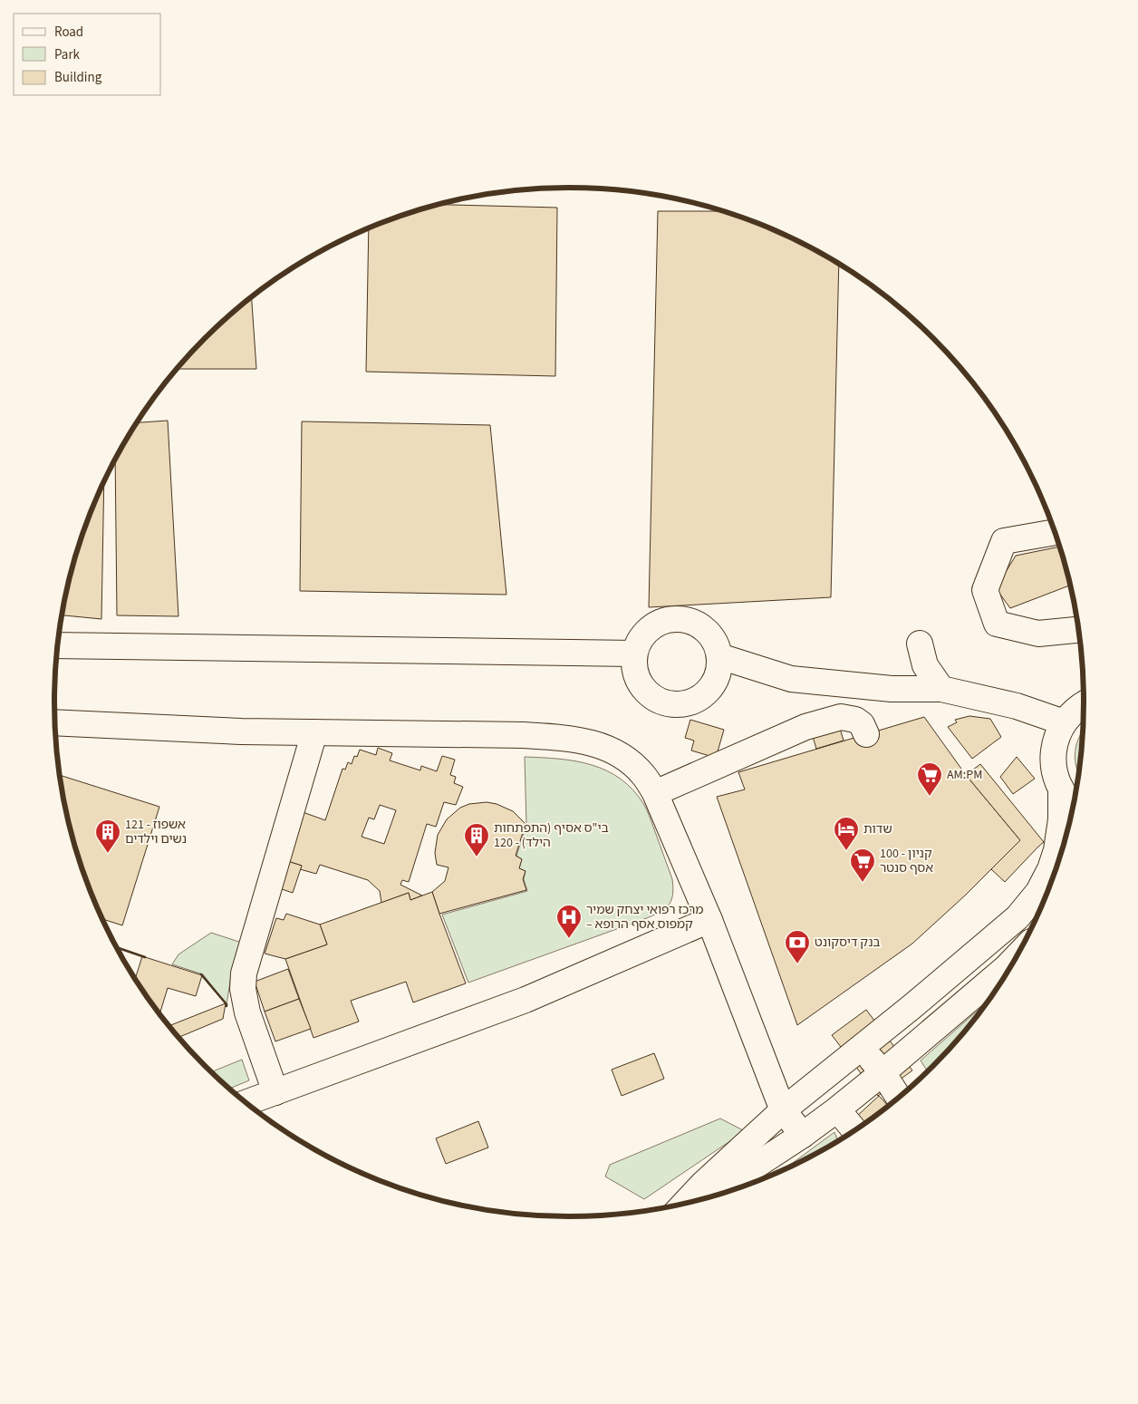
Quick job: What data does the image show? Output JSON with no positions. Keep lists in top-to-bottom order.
{
  "places": {
    "supermarket": ["AM:PM", "100 - קניון אסף סנטר"],
    "hotel": ["שדות"],
    "building": ["121 - אשפוז נשים וילדים", "בי\"ס אסיף (התפתחות הילד) - 120"],
    "hospital": ["מרכז רפואי יצחק שמיר – קמפוס אסף הרופא"],
    "bank": ["בנק דיסקונט"]
  },
  "legend": ["Road", "Park", "Building"]
}
